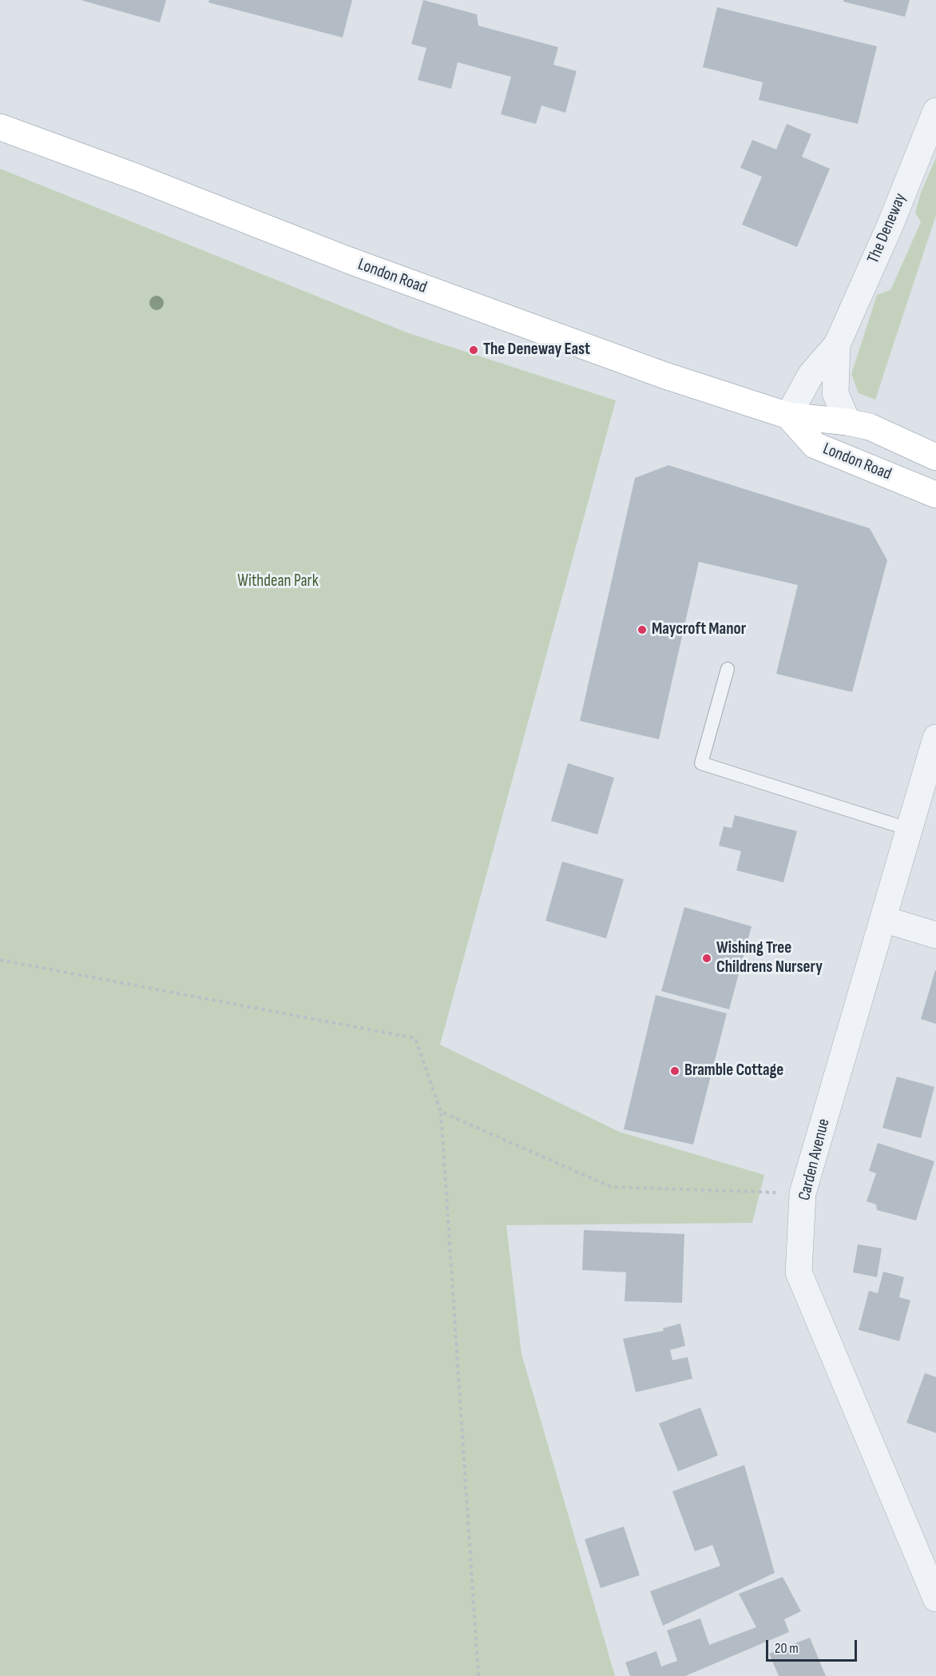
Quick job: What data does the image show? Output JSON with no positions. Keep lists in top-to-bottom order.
{
  "streets": {
    "highway": ["London Road"],
    "street": ["The Deneway", "Carden Avenue"]
  },
  "crossings": [
    ["The Deneway", "London Road"]
  ],
  "parks": ["Withdean Park"],
  "places": [
    "The Deneway East",
    "Maycroft Manor",
    "Wishing Tree Childrens Nursery",
    "Bramble Cottage"
  ],
  "scale_bar": "20 m"
}
